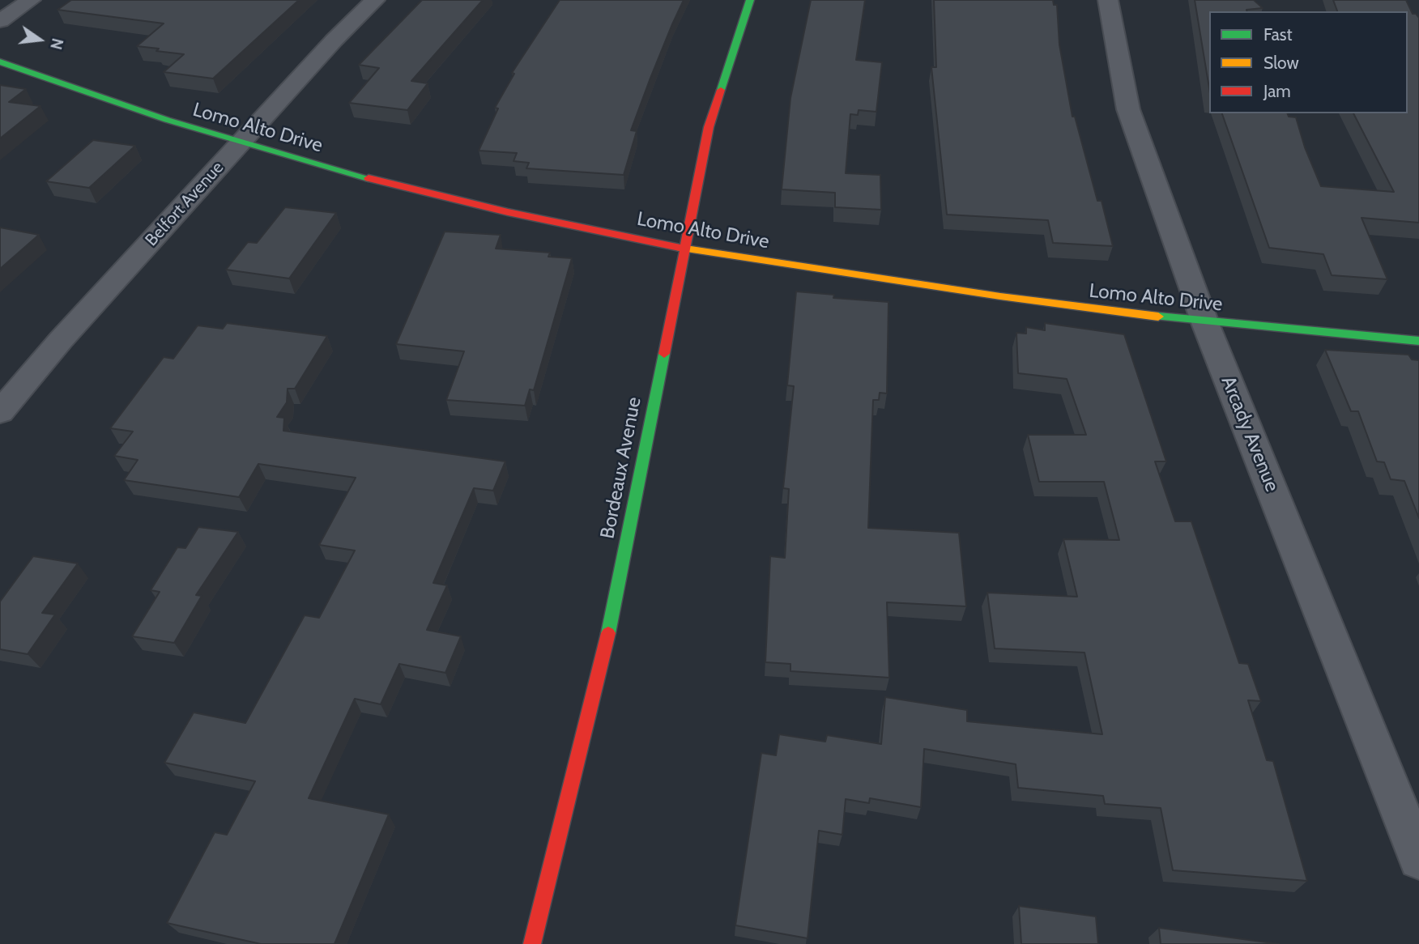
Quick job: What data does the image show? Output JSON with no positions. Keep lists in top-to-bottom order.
{
  "streets": {
    "street": [
      "Lomo Alto Drive",
      "Belfort Avenue",
      "Arcady Avenue",
      "Bordeaux Avenue"
    ]
  },
  "crossings": [
    ["Lomo Alto Drive", "Belfort Avenue"],
    ["Lomo Alto Drive", "Arcady Avenue"],
    ["Lomo Alto Drive", "Bordeaux Avenue"]
  ],
  "legend": ["Fast", "Slow", "Jam"],
  "north": "right"
}
